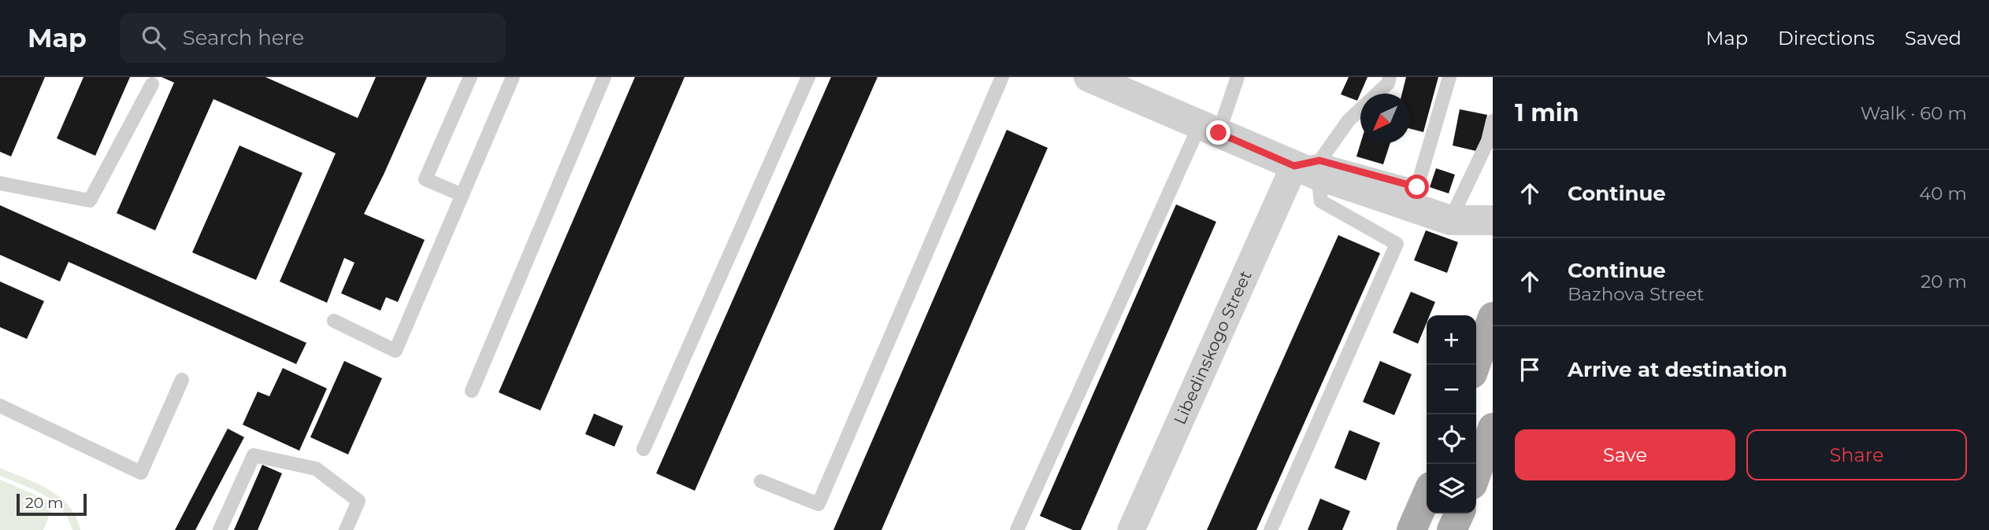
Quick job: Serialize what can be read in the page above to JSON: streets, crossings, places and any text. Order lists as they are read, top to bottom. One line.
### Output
{"streets":{"street":["Libedinskogo Street"]},"scale_bar":"20 m","north":"bottom left","page":{"header":"Map","search":"Search here","nav":["Map","Directions","Saved"],"heading":["1 min","Walk · 60 m"],"list":[["Continue","40 m"],["Continue","Bazhova Street","20 m"],"Arrive at destination"],"map_buttons":["+","−"],"buttons":["Save","Share"],"scale":"20 m"}}
